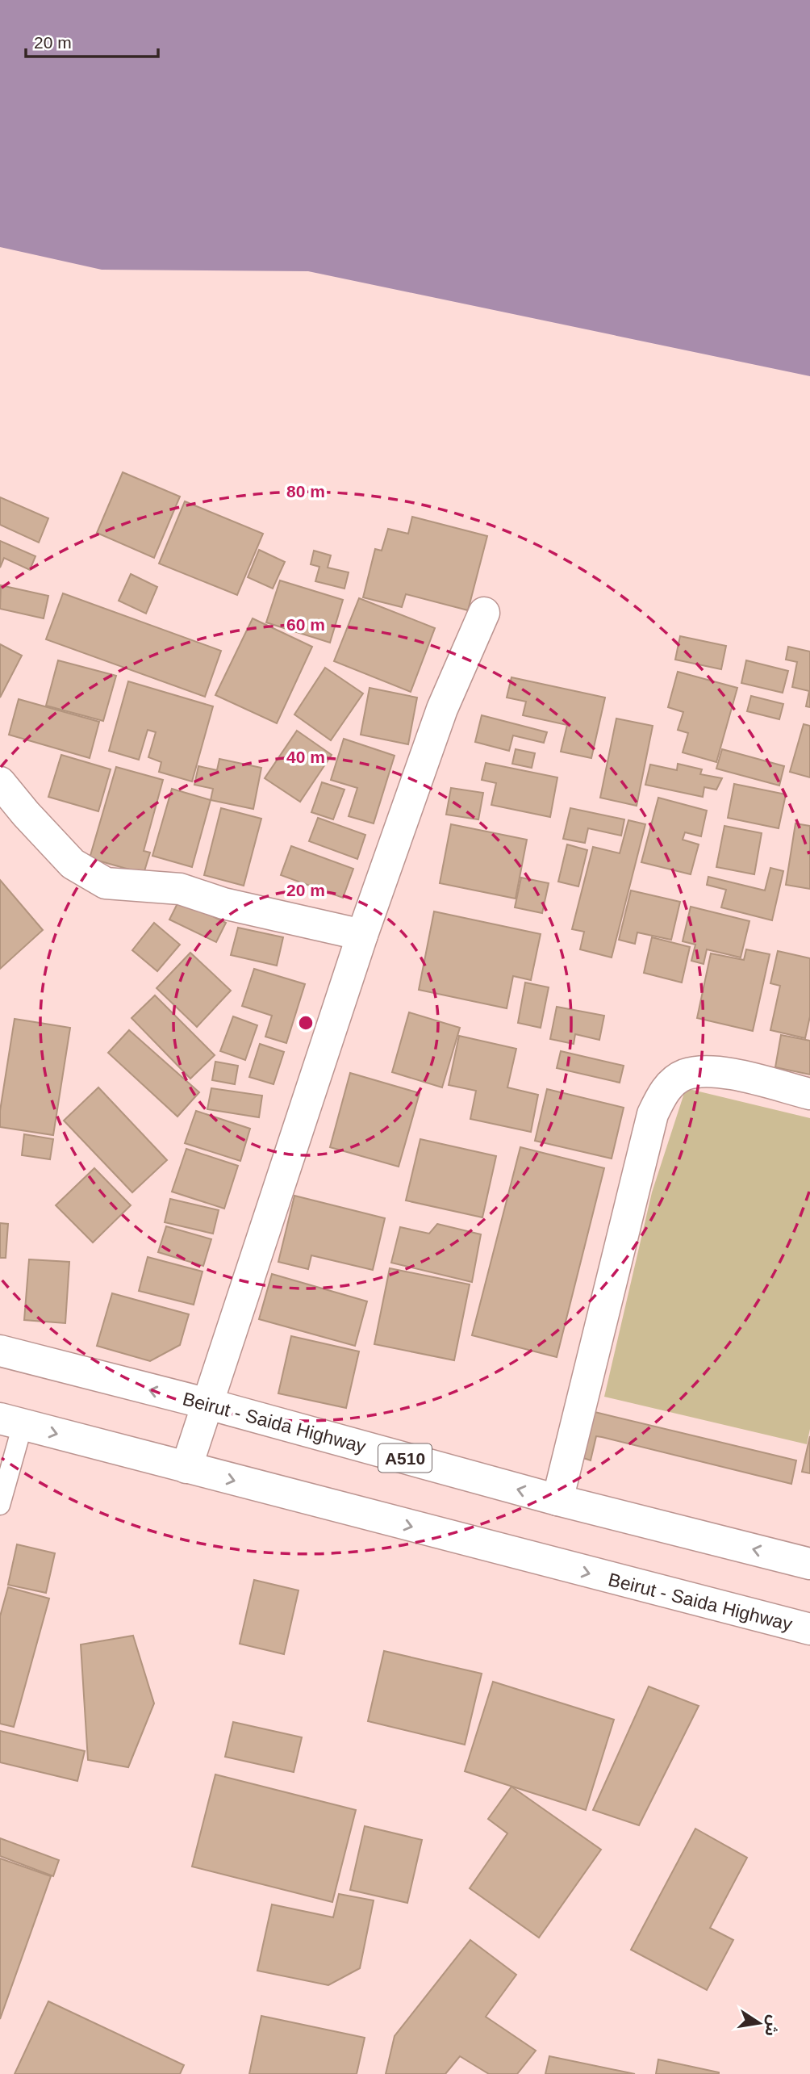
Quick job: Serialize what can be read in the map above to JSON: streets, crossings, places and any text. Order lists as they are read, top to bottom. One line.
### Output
{"streets":{"main road":["Beirut - Saida Highway","A510"]},"scale_bar":"20 m","north":"right","rings":["80 m","60 m","40 m","20 m"]}
